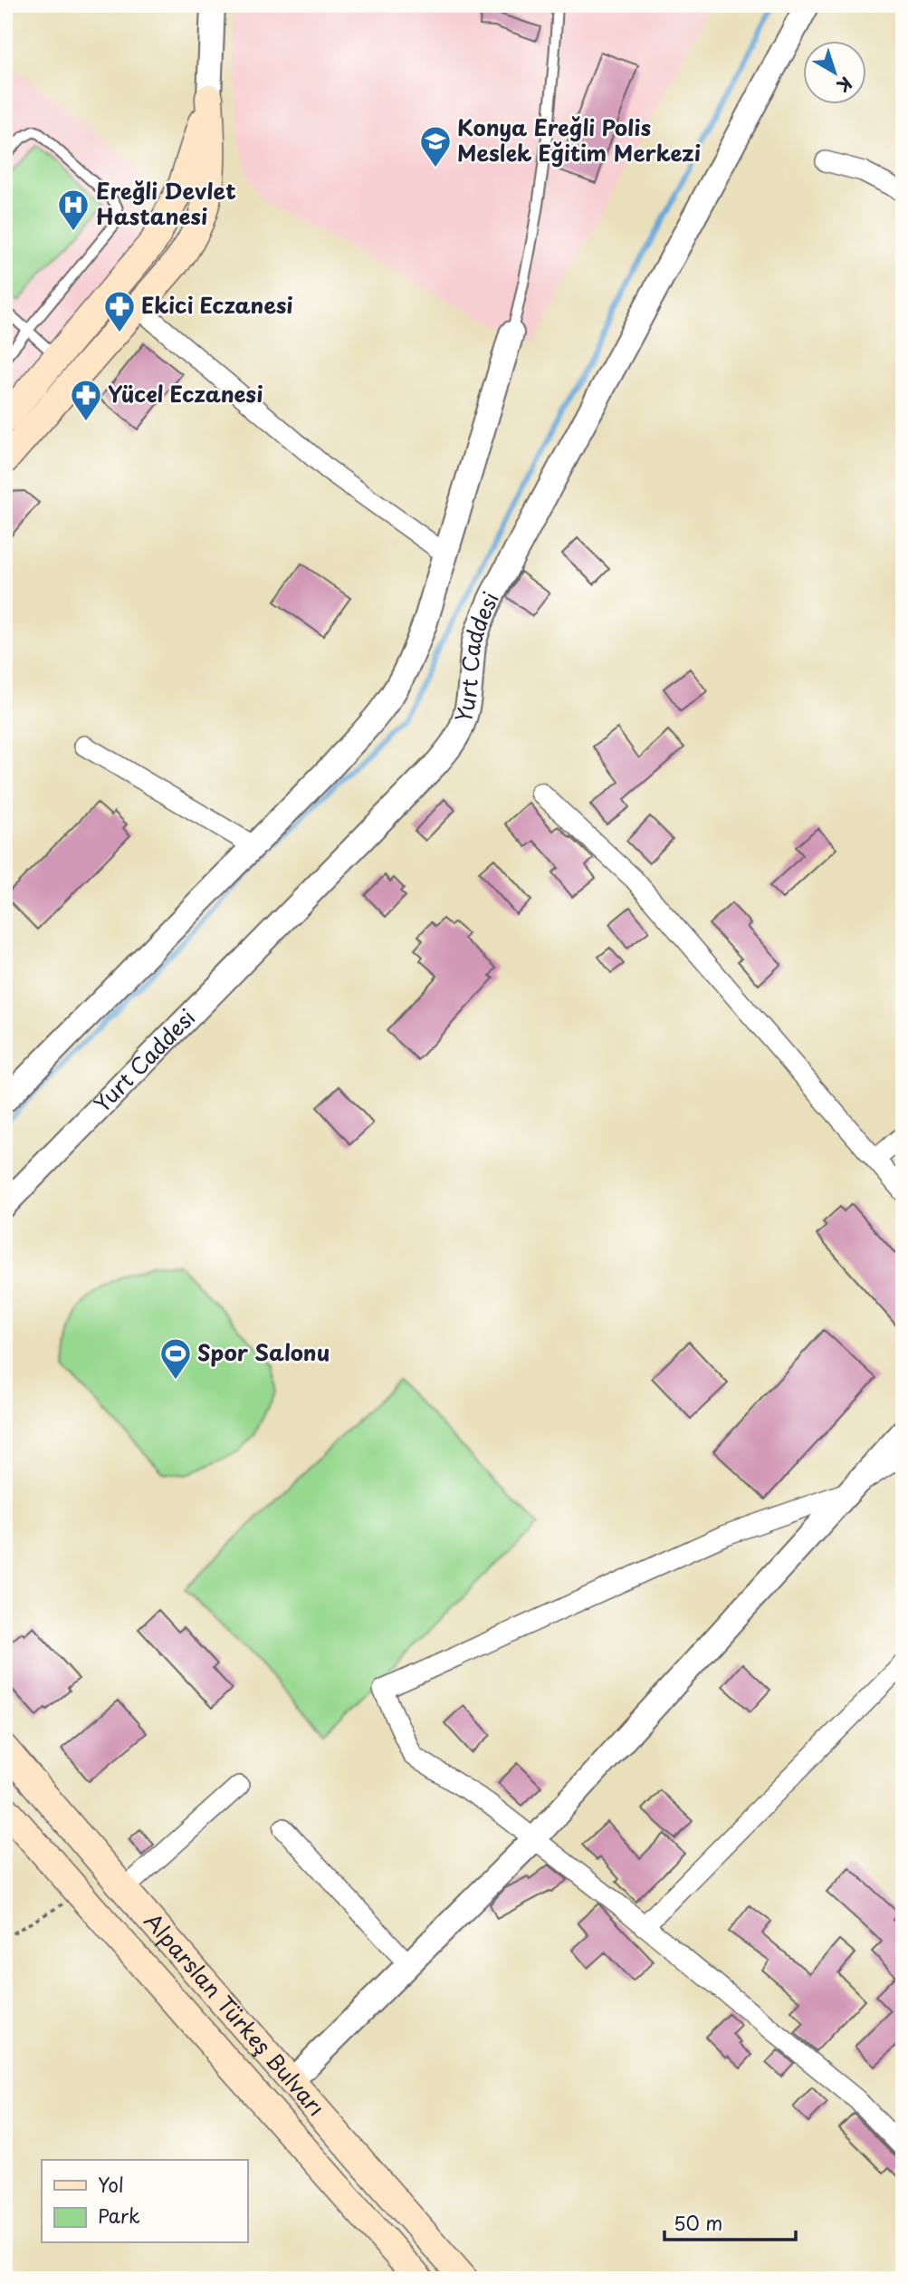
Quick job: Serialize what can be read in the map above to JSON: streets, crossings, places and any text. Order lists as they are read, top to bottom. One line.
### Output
{"streets":{"main road":["Alparslan Türkeş Bulvarı"],"street":["Yurt Caddesi"]},"places":{"school or university":["Konya Ereğli Polis Meslek Eğitim Merkezi"],"hospital":["Ereğli Devlet Hastanesi"],"pharmacy":["Ekici Eczanesi","Yücel Eczanesi"],"sports":["Spor Salonu"]},"legend":["Yol","Park"],"scale_bar":"50 m","north":"bottom right"}
